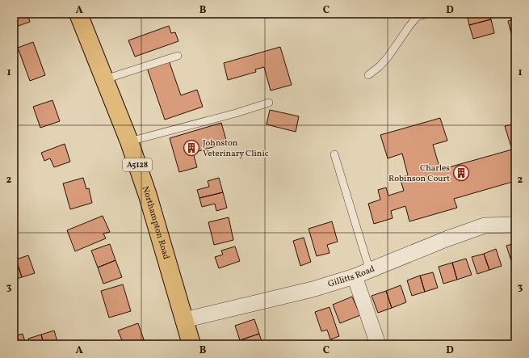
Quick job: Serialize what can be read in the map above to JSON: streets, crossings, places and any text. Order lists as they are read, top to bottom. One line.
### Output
{"streets":{"main road":["A5128","Northampton Road"],"street":["Gillitts Road"]},"crossings":[["Northampton Road","Gillitts Road"]],"places":{"building":["Johnston Veterinary Clinic","Charles Robinson Court"]},"grid":{"columns":["A","B","C","D"],"rows":["1","2","3"]}}
